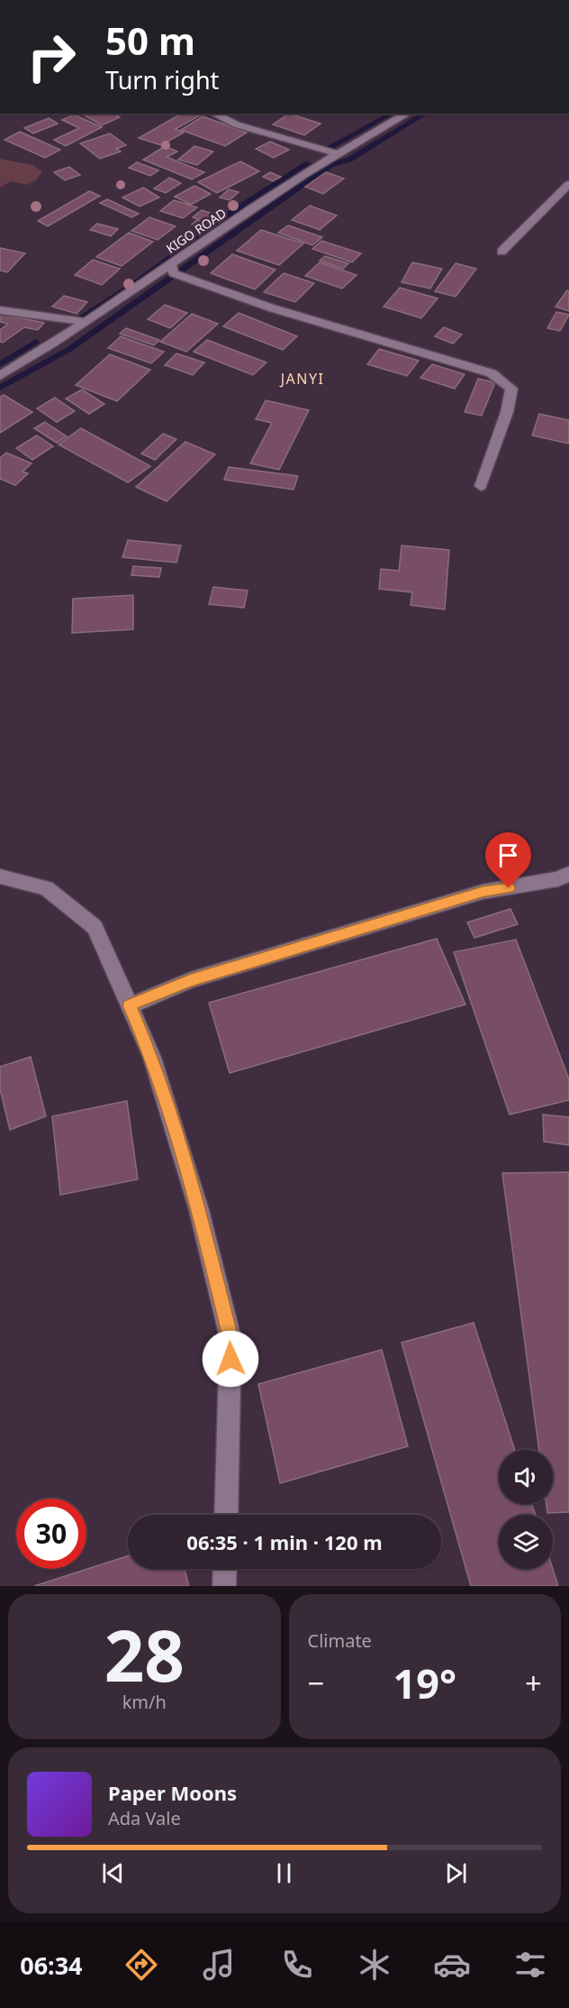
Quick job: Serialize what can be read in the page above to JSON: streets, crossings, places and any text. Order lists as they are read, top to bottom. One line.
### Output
{"streets":{"street":["KIGO ROAD"]},"districts":["JANYI"],"page":{"turn":["50 m","Turn right"],"limit":"30","trip":"06:35 · 1 min · 120 m","tile":[["28","km/h"],"Climate"],"heat":["−","19°","+"],"song":["Paper Moons","Ada Vale"],"tabs":"06:34"}}
